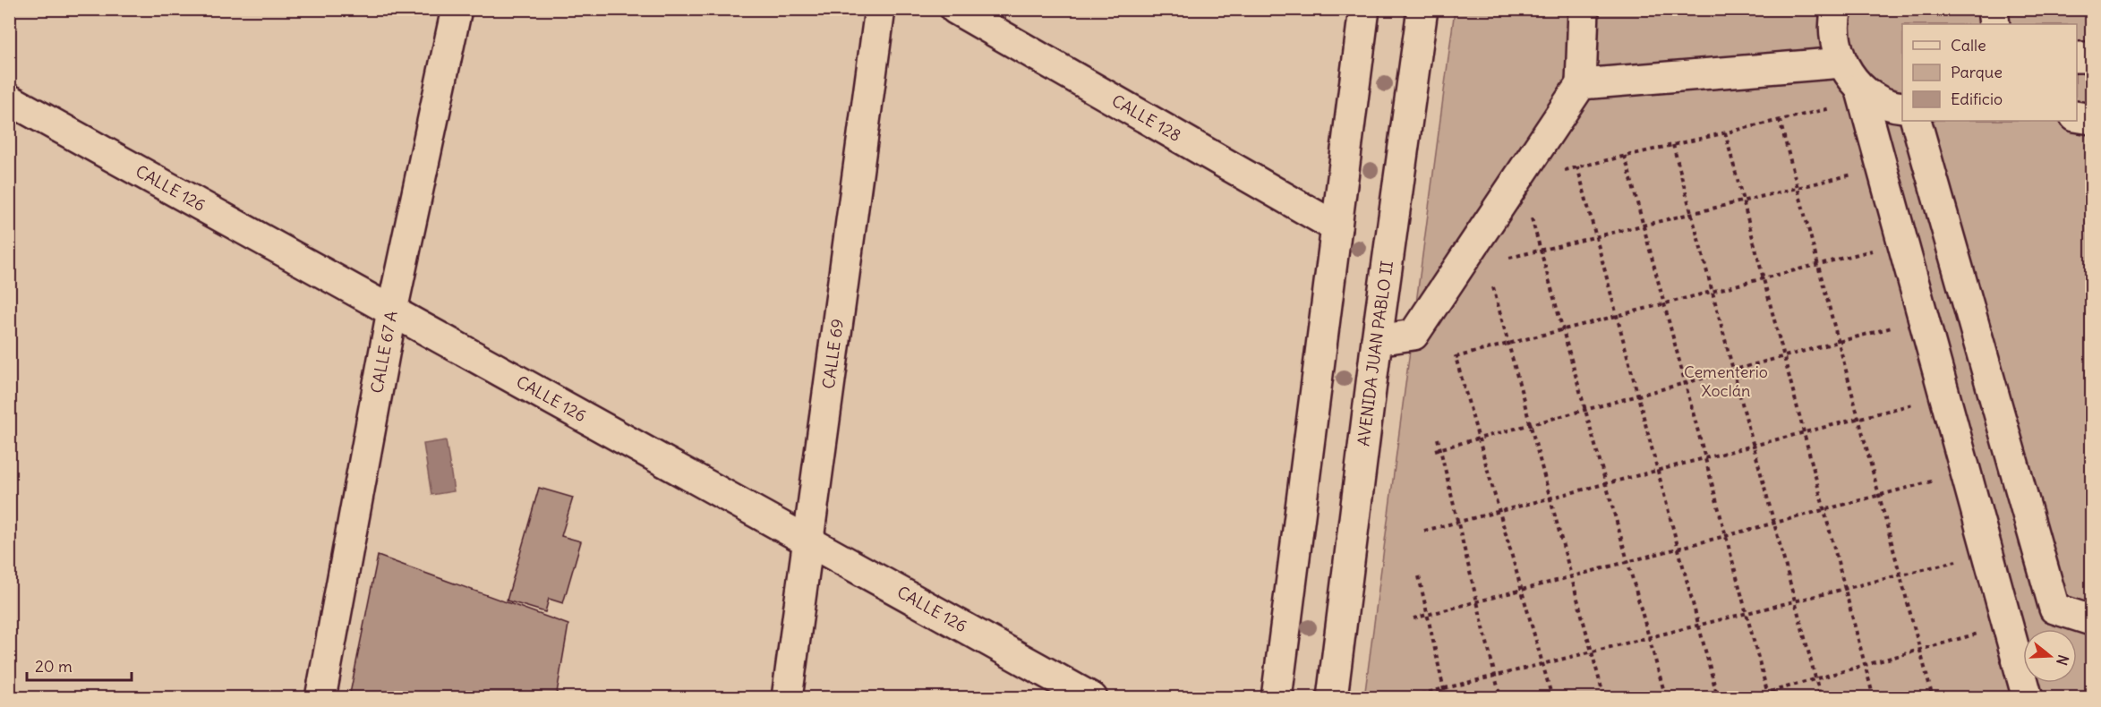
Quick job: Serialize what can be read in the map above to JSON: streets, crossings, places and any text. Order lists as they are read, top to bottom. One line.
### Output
{"streets":{"street":["CALLE 128","CALLE 126","CALLE 67 A","CALLE 69","AVENIDA JUAN PABLO II"]},"crossings":[["CALLE 126","CALLE 67 A"],["CALLE 126","CALLE 69"]],"parks":["Cementerio Xoclán"],"legend":["Calle","Parque","Edificio"],"scale_bar":"20 m","north":"right"}
